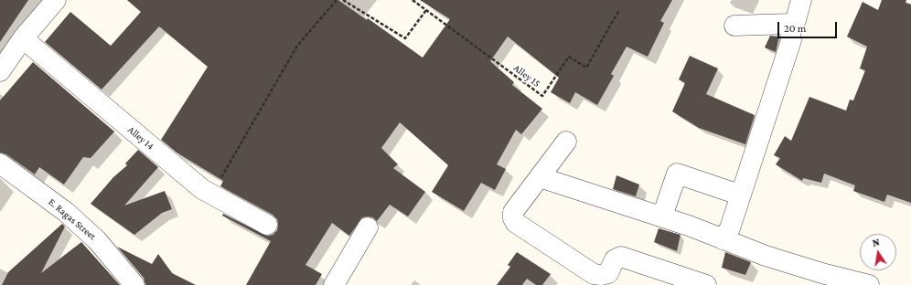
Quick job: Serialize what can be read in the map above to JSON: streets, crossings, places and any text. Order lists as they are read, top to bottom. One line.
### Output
{"streets":{"street":["Alley 14","E. Ragas Street"],"path":["Alley 15"]},"scale_bar":"20 m","north":"top"}
